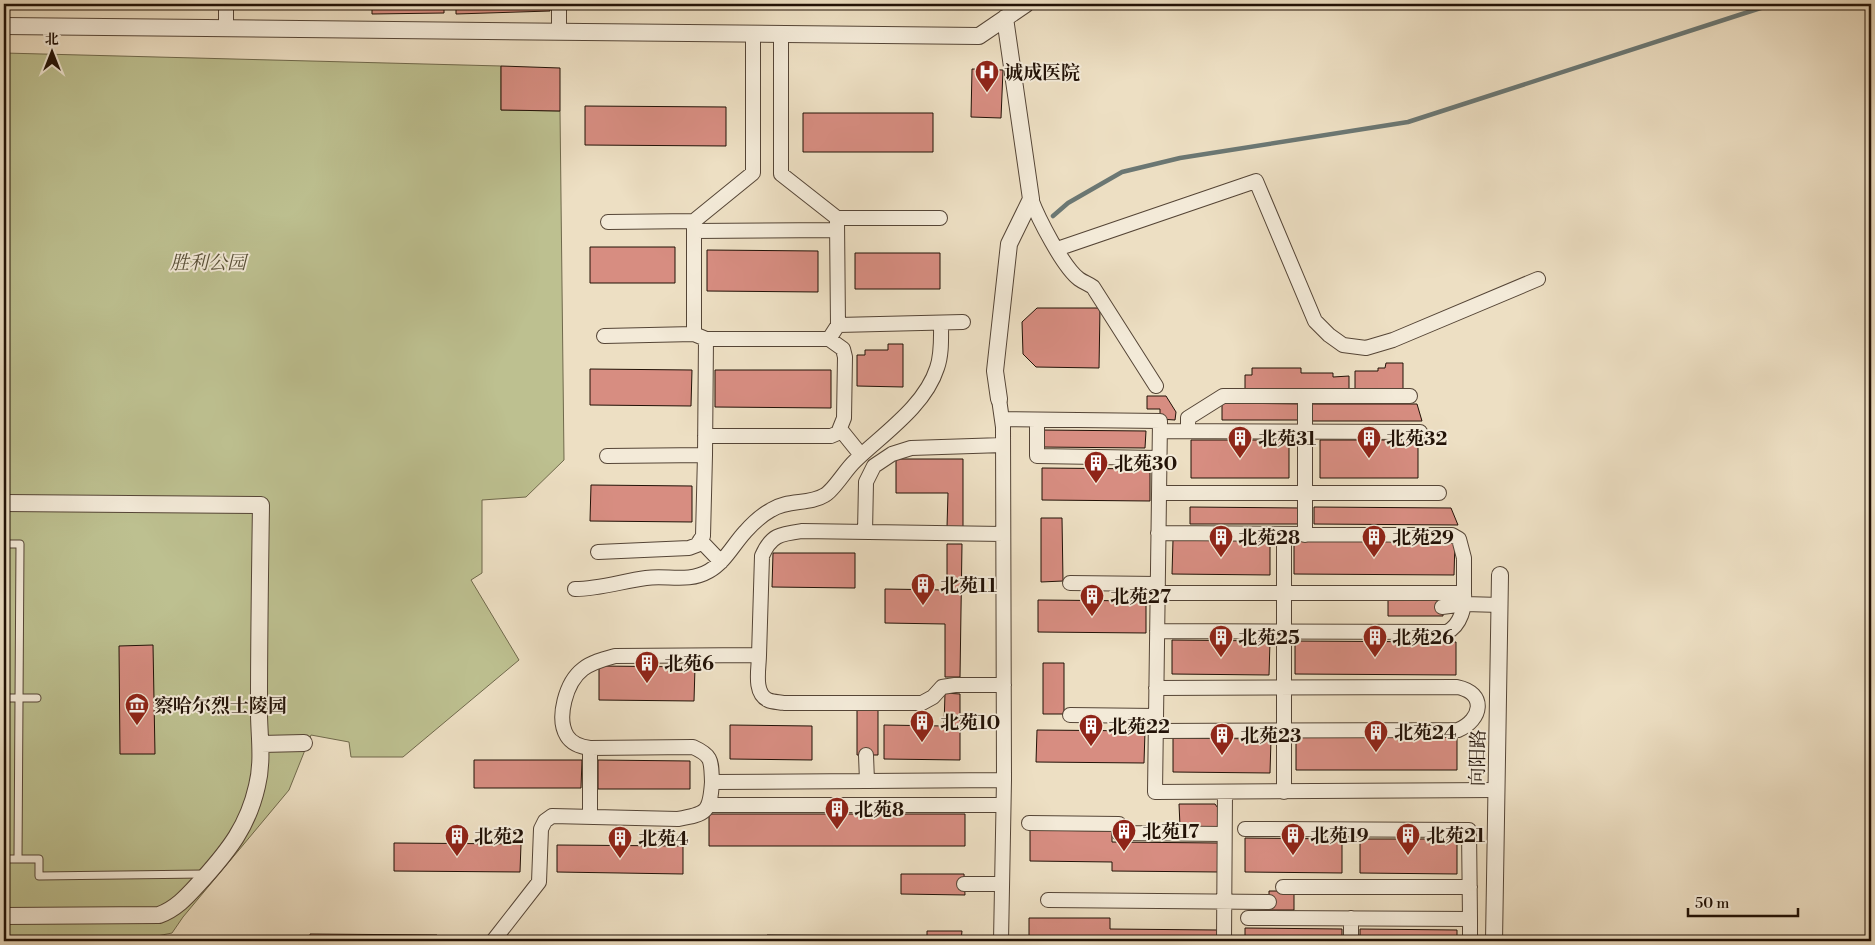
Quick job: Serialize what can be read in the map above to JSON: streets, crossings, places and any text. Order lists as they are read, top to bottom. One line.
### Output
{"streets":{"street":["向阳路"]},"parks":["胜利公园"],"places":{"hospital":["诚成医院"],"building":["北苑31","北苑32","北苑30","北苑28","北苑29","北苑11","北苑27","北苑25","北苑26","北苑6","北苑10","北苑22","北苑24","北苑23","北苑8","北苑17","北苑19","北苑21","北苑2","北苑4"],"museum":["察哈尔烈士陵园"]},"scale_bar":"50 m","north":"top"}
